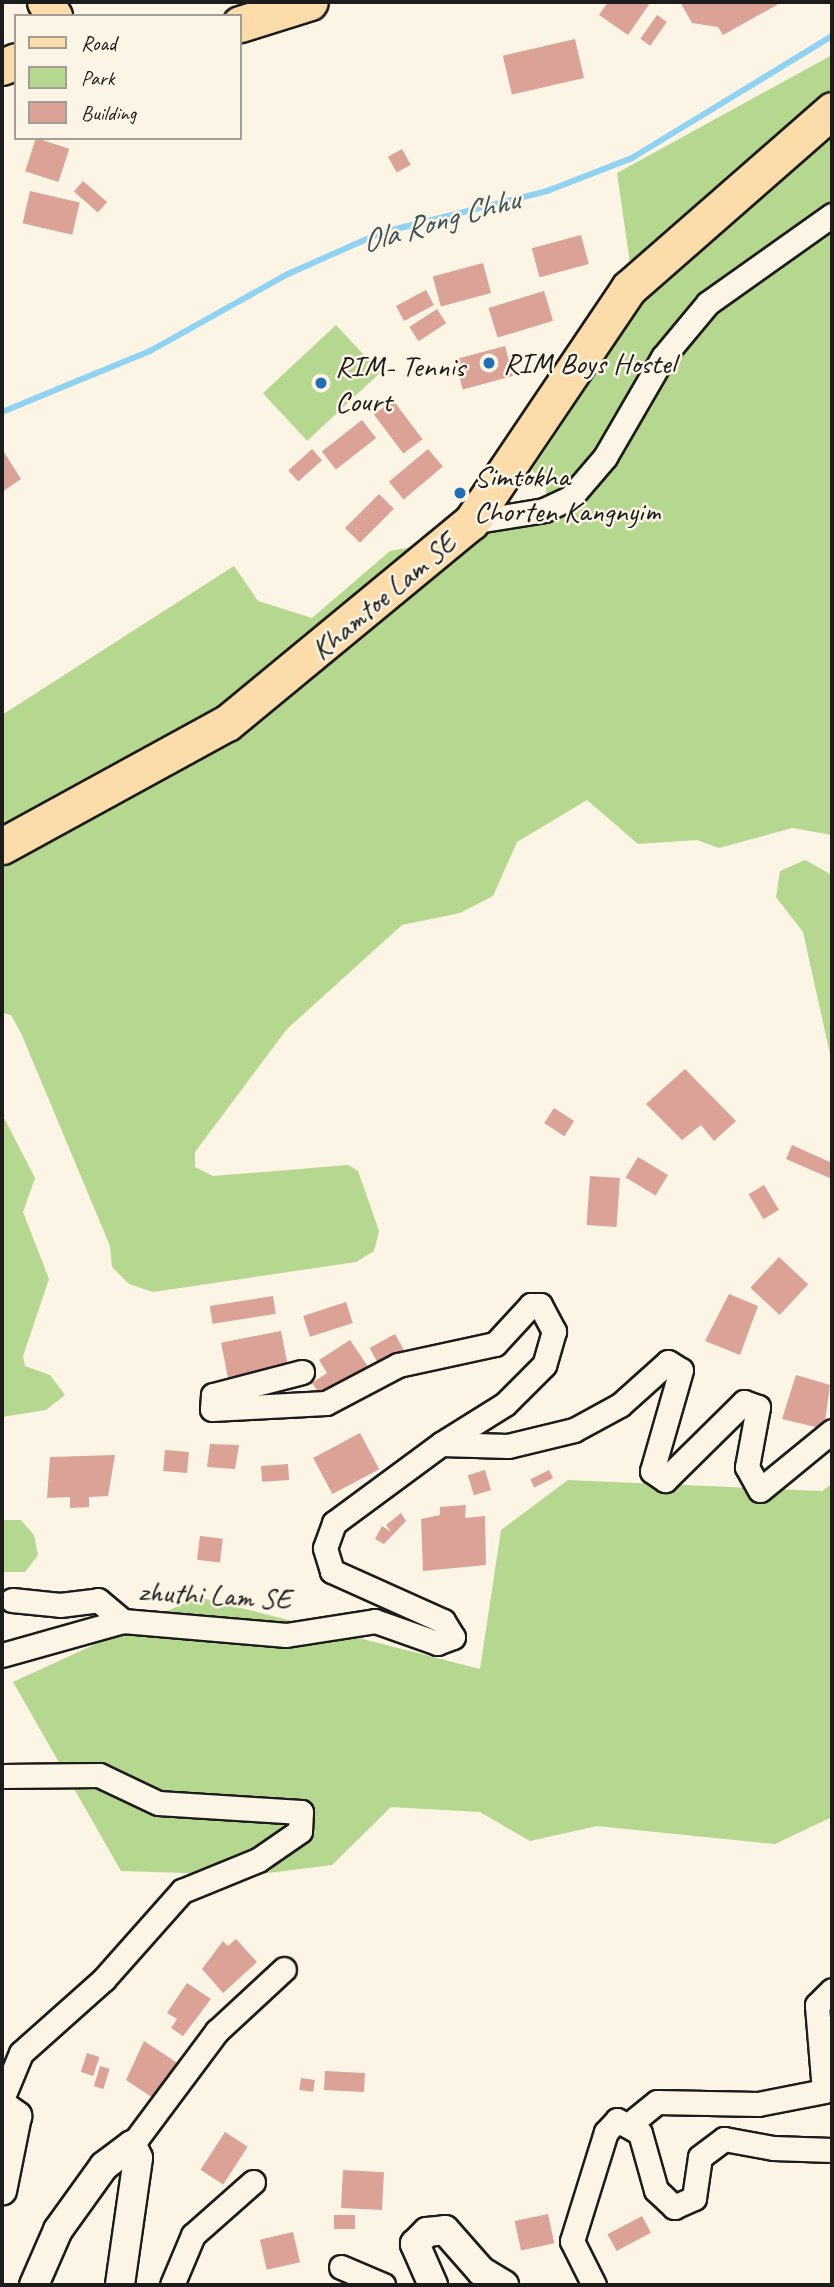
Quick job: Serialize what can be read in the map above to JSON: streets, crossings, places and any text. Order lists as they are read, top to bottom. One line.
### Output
{"streets":{"main road":["Khamtoe Lam SE"],"street":["zhuthi Lam SE"]},"water":["Ola Rong Chhu"],"places":["RIM Boys Hostel","RIM- Tennis Court","Simtokha Chorten Kangnyim"],"legend":["Road","Park","Building"]}
